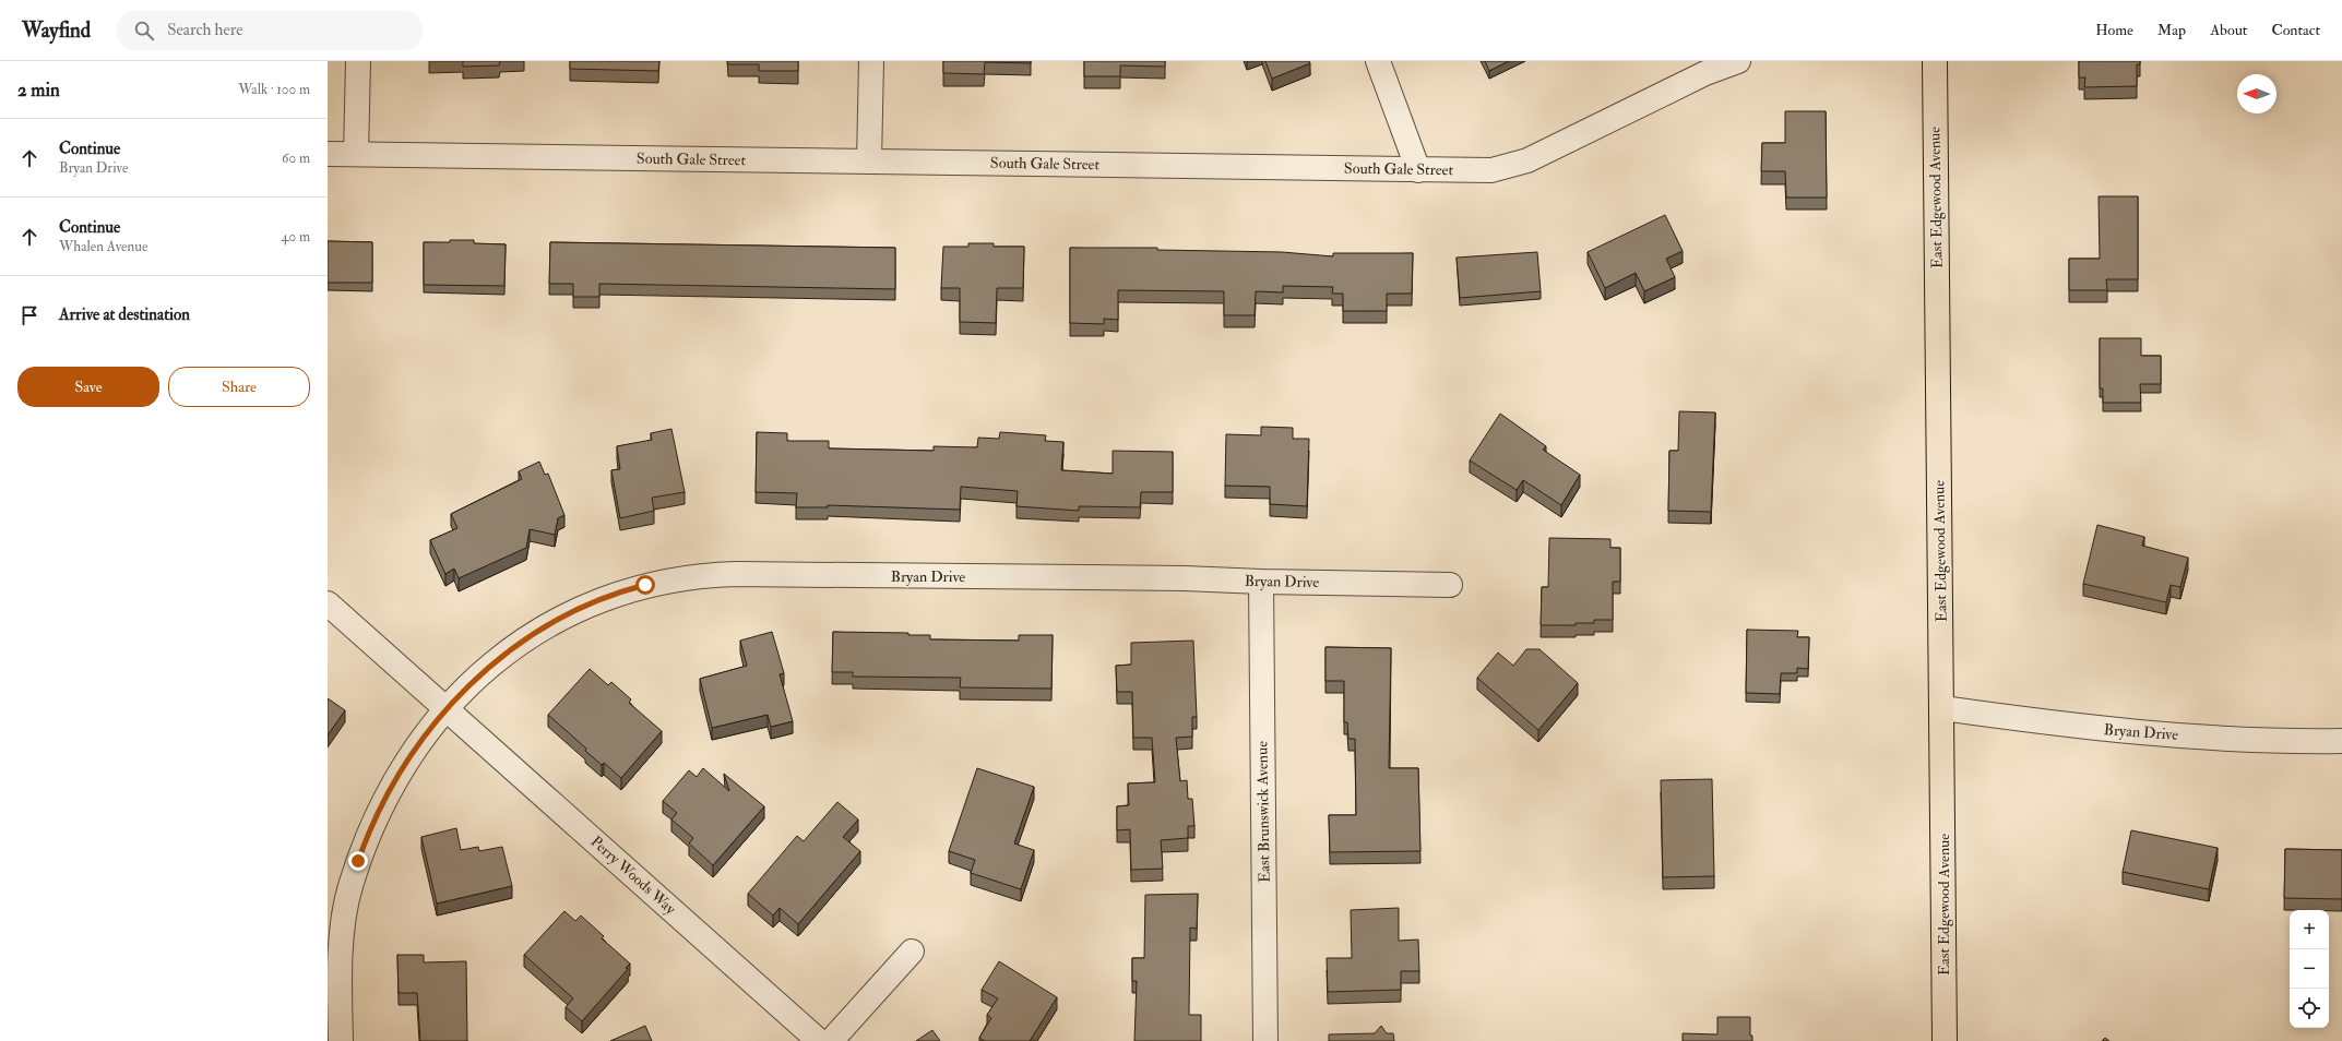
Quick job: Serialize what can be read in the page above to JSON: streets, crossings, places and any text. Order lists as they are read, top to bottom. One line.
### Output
{"streets":{"main road":["East Edgewood Avenue"],"street":["South Gale Street","Bryan Drive","East Brunswick Avenue","Perry Woods Way"]},"crossings":[["East Edgewood Avenue","Bryan Drive"],["Bryan Drive","East Brunswick Avenue"],["Bryan Drive","Perry Woods Way"]],"north":"left","page":{"header":"Wayfind","search":"Search here","nav":["Home","Map","About","Contact"],"heading":["2 min","Walk · 100 m"],"list":[["Continue","Bryan Drive","60 m"],["Continue","Whalen Avenue","40 m"],"Arrive at destination"],"buttons":["Save","Share"],"map_buttons":["+","−"]}}
